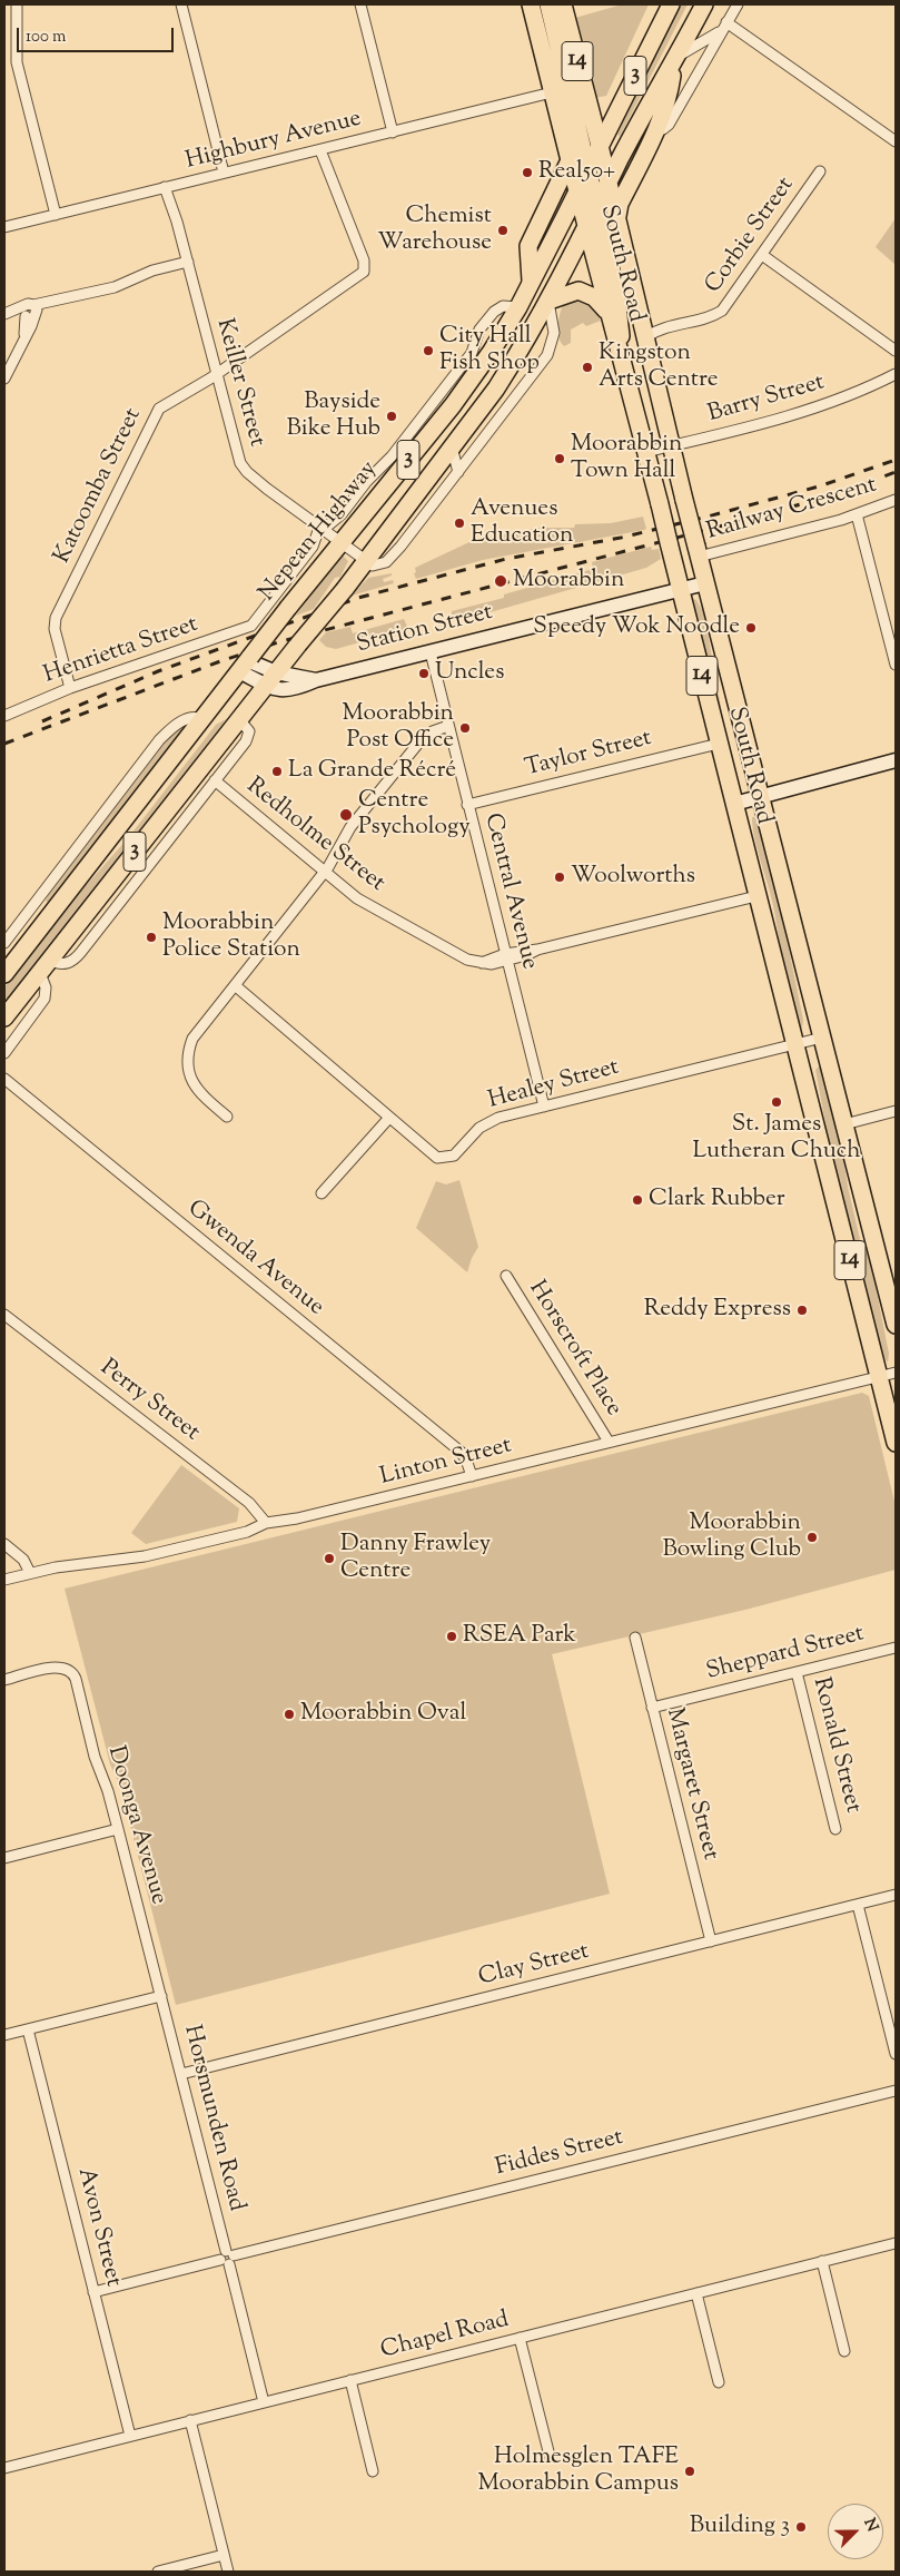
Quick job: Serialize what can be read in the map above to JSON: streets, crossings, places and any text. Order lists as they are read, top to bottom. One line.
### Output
{"streets":{"main road":["14","3","South Road","Nepean Highway","Station Street"],"street":["Highbury Avenue","Corbie Street","Keiller Street","Barry Street","Katoomba Street","Railway Crescent","Henrietta Street","Taylor Street","Redholme Street","Central Avenue","Healey Street","Gwenda Avenue","Horscroft Place","Perry Street","Linton Street","Sheppard Street","Ronald Street","Margaret Street","Doonga Avenue","Clay Street","Horsmunden Road","Fiddes Street","Avon Street","Chapel Road"]},"crossings":[["3","South Road"],["3","Keiller Street"],["3","Station Street"],["Highbury Avenue","South Road"],["Highbury Avenue","Keiller Street"],["Highbury Avenue","Katoomba Street"],["Corbie Street","South Road"],["South Road","Barry Street"],["South Road","Railway Crescent"],["South Road","Nepean Highway"],["South Road","Station Street"],["South Road","Taylor Street"],["South Road","Redholme Street"],["South Road","Healey Street"],["South Road","Linton Street"],["Keiller Street","Katoomba Street"],["Keiller Street","Nepean Highway"],["Katoomba Street","Henrietta Street"],["Nepean Highway","Station Street"],["Nepean Highway","Henrietta Street"],["Station Street","Central Avenue"],["Taylor Street","Central Avenue"],["Redholme Street","Central Avenue"],["Central Avenue","Healey Street"],["Gwenda Avenue","Linton Street"],["Horscroft Place","Linton Street"],["Perry Street","Linton Street"],["Sheppard Street","Ronald Street"],["Sheppard Street","Margaret Street"],["Margaret Street","Clay Street"],["Doonga Avenue","Horsmunden Road"],["Clay Street","Horsmunden Road"],["Horsmunden Road","Fiddes Street"],["Horsmunden Road","Chapel Road"],["Fiddes Street","Avon Street"],["Avon Street","Chapel Road"]],"places":["Real50+","Chemist Warehouse","City Hall Fish Shop","Kingston Arts Centre","Bayside Bike Hub","Moorabbin Town Hall","Avenues Education","Moorabbin","Speedy Wok Noodle","Uncles","Moorabbin Post Office","La Grande Récré","Centre Psychology","Woolworths","Moorabbin Police Station","St. James Lutheran Chuch","Clark Rubber","Reddy Express","Moorabbin Bowling Club","Danny Frawley Centre","RSEA Park","Moorabbin Oval","Holmesglen TAFE Moorabbin Campus","Building 3"],"scale_bar":"100 m","north":"top right"}
